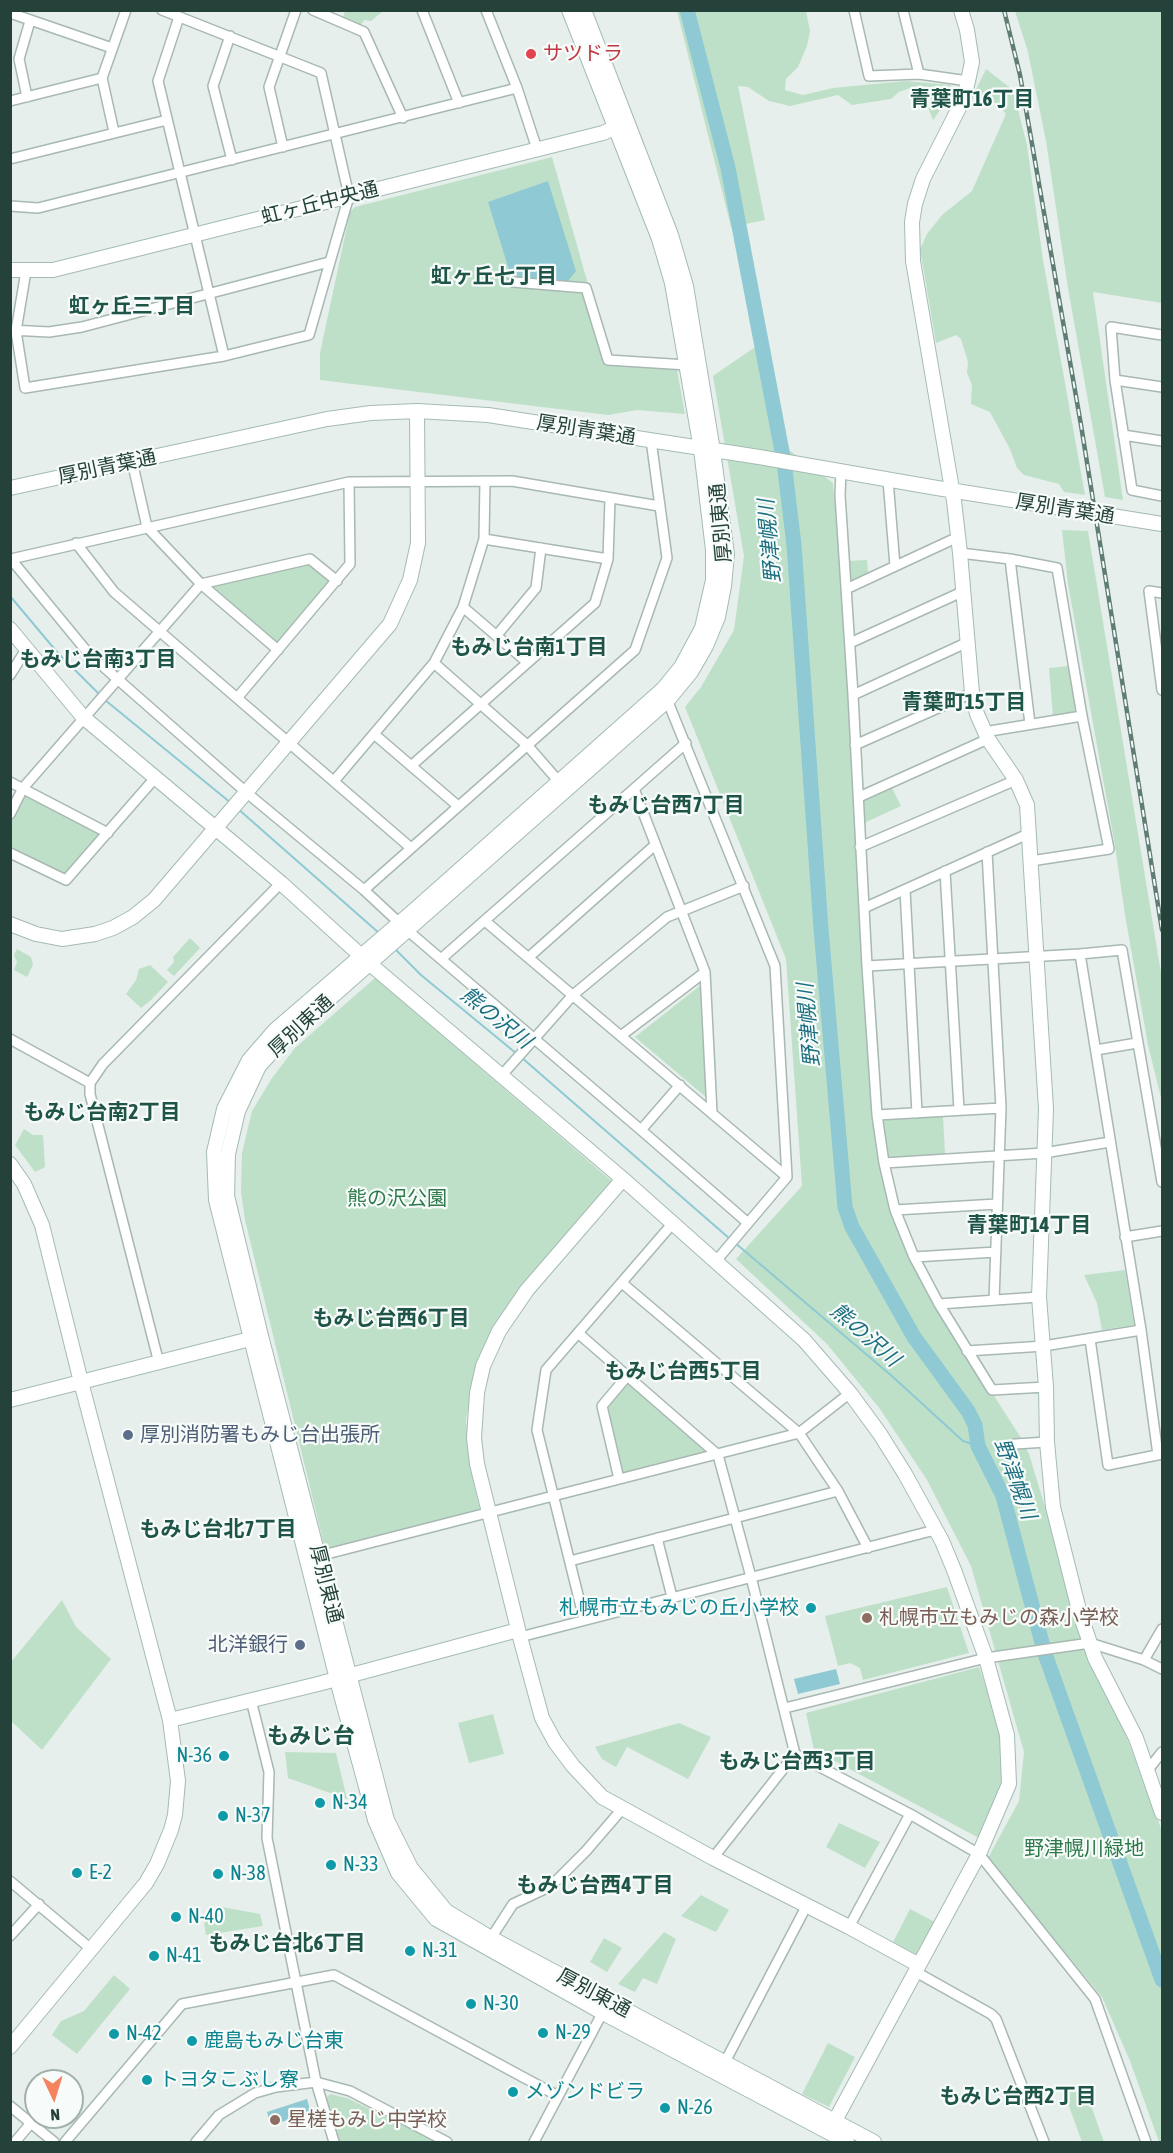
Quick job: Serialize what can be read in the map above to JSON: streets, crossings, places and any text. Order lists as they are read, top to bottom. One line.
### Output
{"streets":{"street":["虹ヶ丘中央通","厚別青葉通","厚別東通"]},"crossings":[["虹ヶ丘中央通","厚別東通"],["厚別青葉通","厚別東通"]],"districts":["青葉町16丁目","虹ヶ丘七丁目","虹ヶ丘三丁目","もみじ台南1丁目","もみじ台南3丁目","青葉町15丁目","もみじ台西7丁目","もみじ台南2丁目","青葉町14丁目","もみじ台西6丁目","もみじ台西5丁目","もみじ台北7丁目","もみじ台","もみじ台西3丁目","もみじ台西4丁目","もみじ台北6丁目","もみじ台西2丁目"],"water":["野津幌川","熊の沢川"],"parks":["熊の沢公園","野津幌川緑地"],"places":["サツドラ","厚別消防署もみじ台出張所","札幌市立もみじの丘小学校","札幌市立もみじの森小学校","北洋銀行","N-36","N-34","N-37","N-33","E-2","N-38","N-40","N-31","N-41","N-30","N-29","N-42","鹿島もみじ台東","トヨタこぶし寮","メゾンドビラ","N-26","星槎もみじ中学校"],"north":"bottom"}
